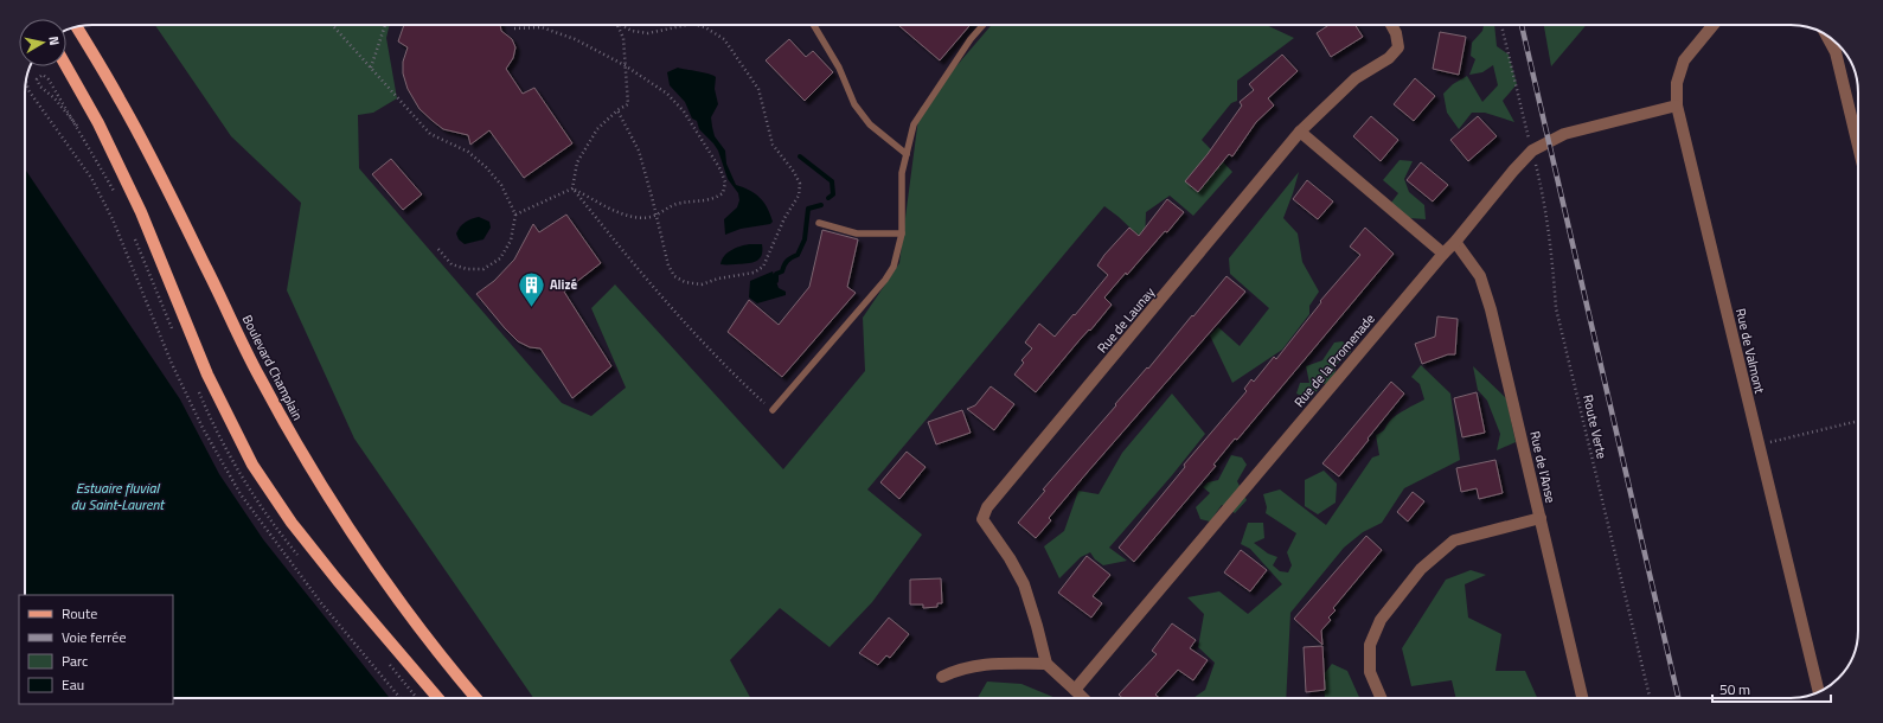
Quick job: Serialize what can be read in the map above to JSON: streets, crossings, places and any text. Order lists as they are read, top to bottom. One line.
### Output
{"streets":{"main road":["Boulevard Champlain"],"street":["Rue de Launay","Rue de Valmont","Rue de la Promenade","Rue de l'Anse"],"path":["Route Verte"]},"crossings":[["Rue de Valmont","Rue de la Promenade"],["Rue de la Promenade","Route Verte"],["Rue de la Promenade","Rue de l'Anse"]],"water":["Estuaire fluvial du Saint-Laurent"],"places":{"building":["Alizé"]},"legend":["Route","Voie ferrée","Parc","Eau"],"scale_bar":"50 m","north":"right"}
